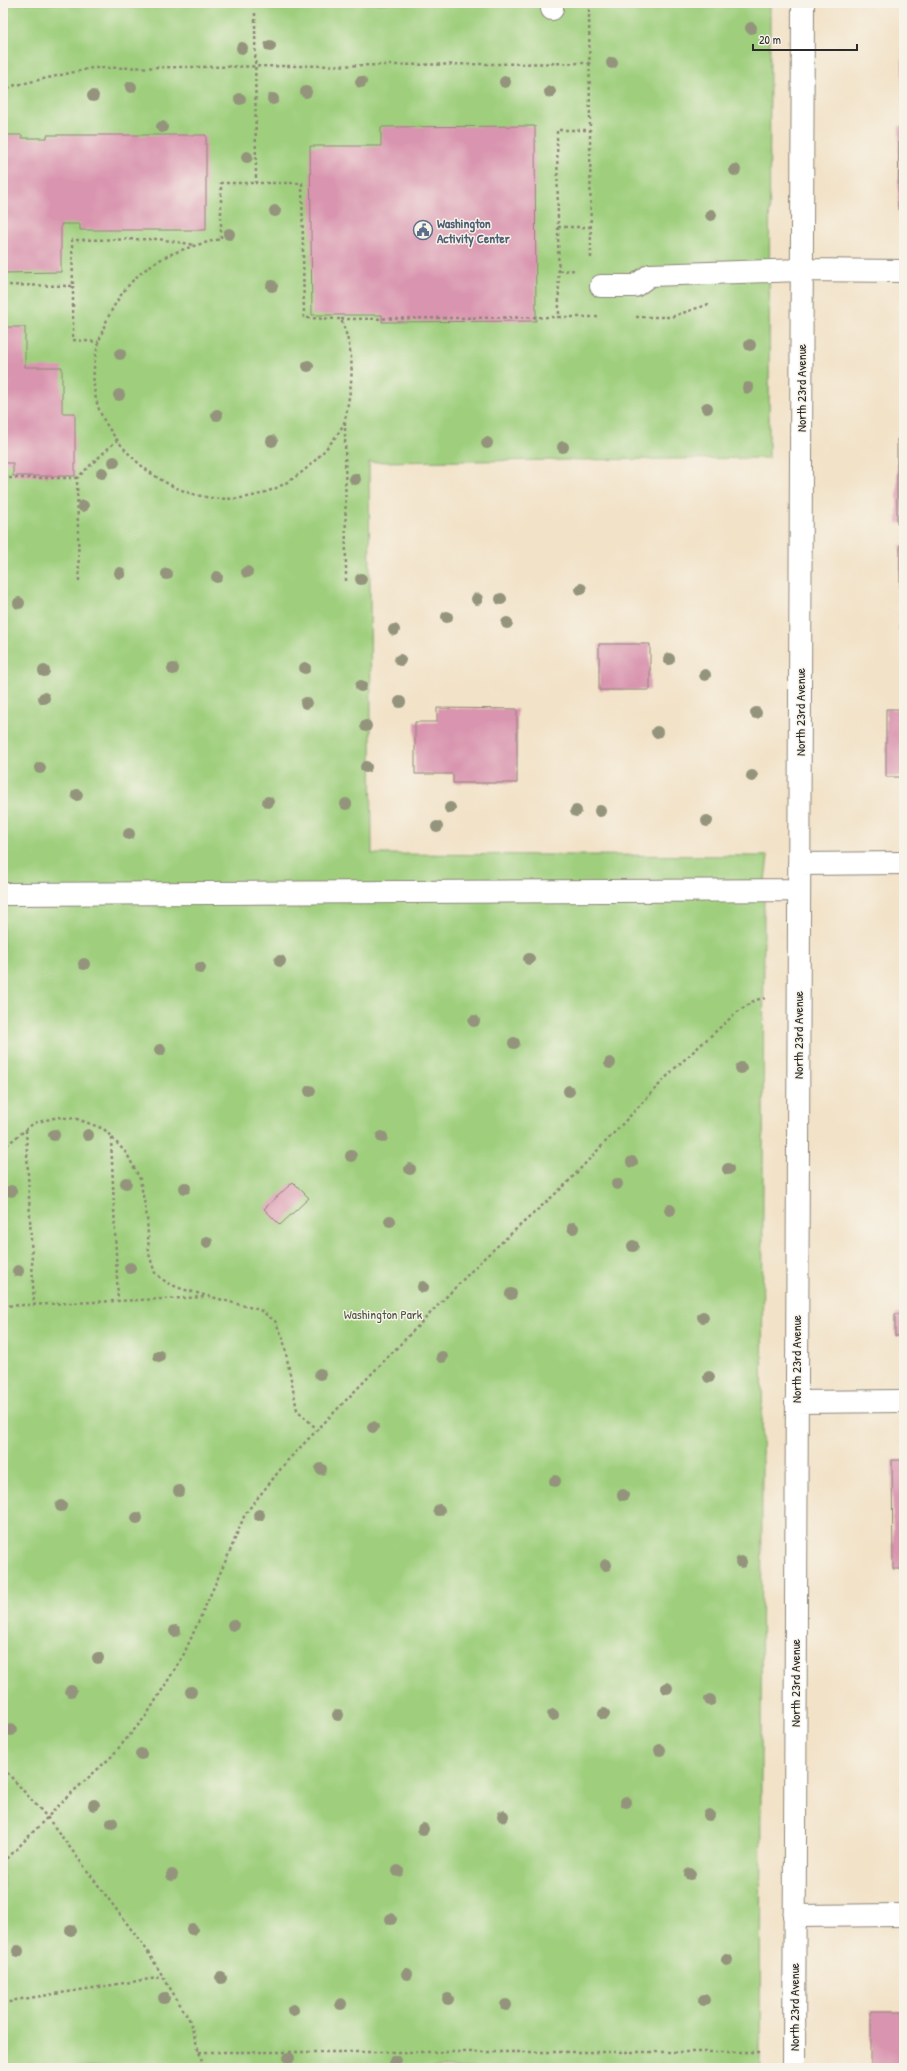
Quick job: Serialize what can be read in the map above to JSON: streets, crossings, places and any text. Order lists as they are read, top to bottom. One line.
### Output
{"streets":{"street":["North 23rd Avenue"]},"parks":["Washington Park"],"places":{"public building":["Washington Activity Center"]},"scale_bar":"20 m"}
